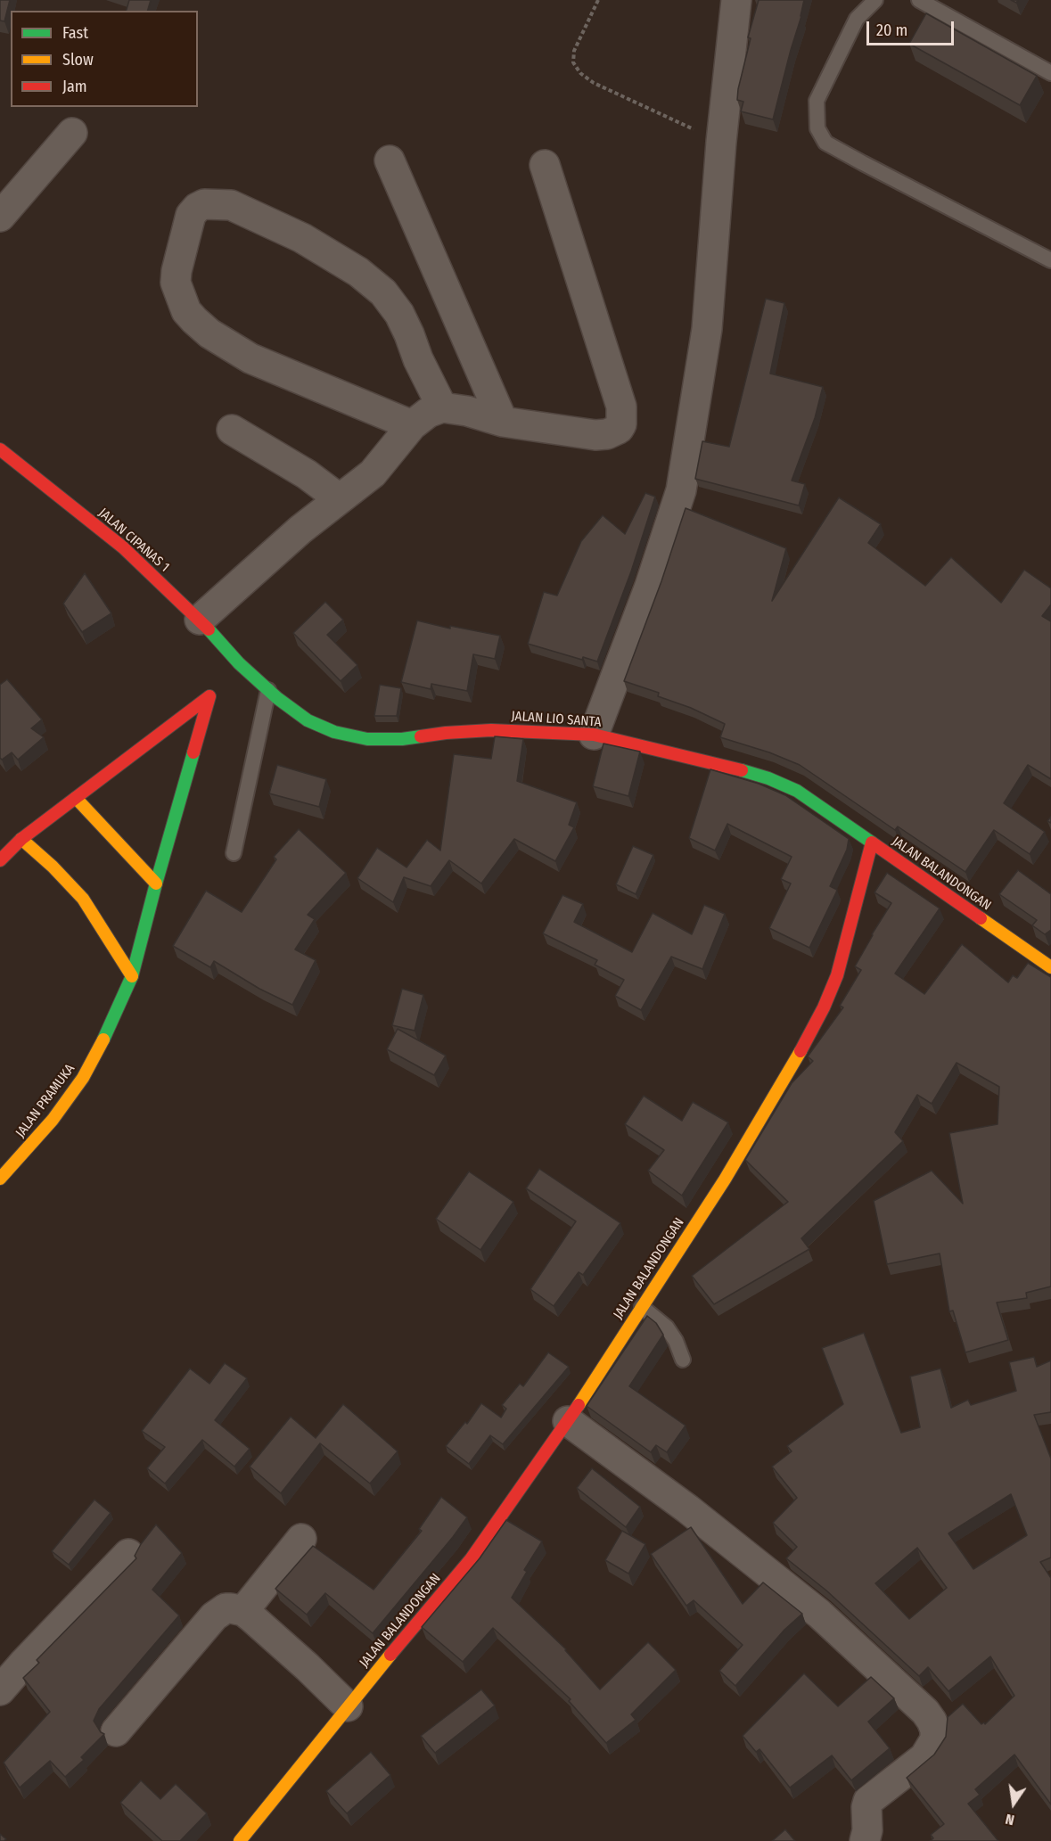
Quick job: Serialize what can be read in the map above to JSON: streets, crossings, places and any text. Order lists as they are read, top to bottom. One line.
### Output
{"streets":{"street":["JALAN CIPANAS 1","JALAN LIO SANTA","JALAN BALANDONGAN","JALAN PRAMUKA"]},"crossings":[["JALAN CIPANAS 1","JALAN LIO SANTA"],["JALAN LIO SANTA","JALAN BALANDONGAN"]],"legend":["Fast","Slow","Jam"],"scale_bar":"20 m","north":"bottom"}
